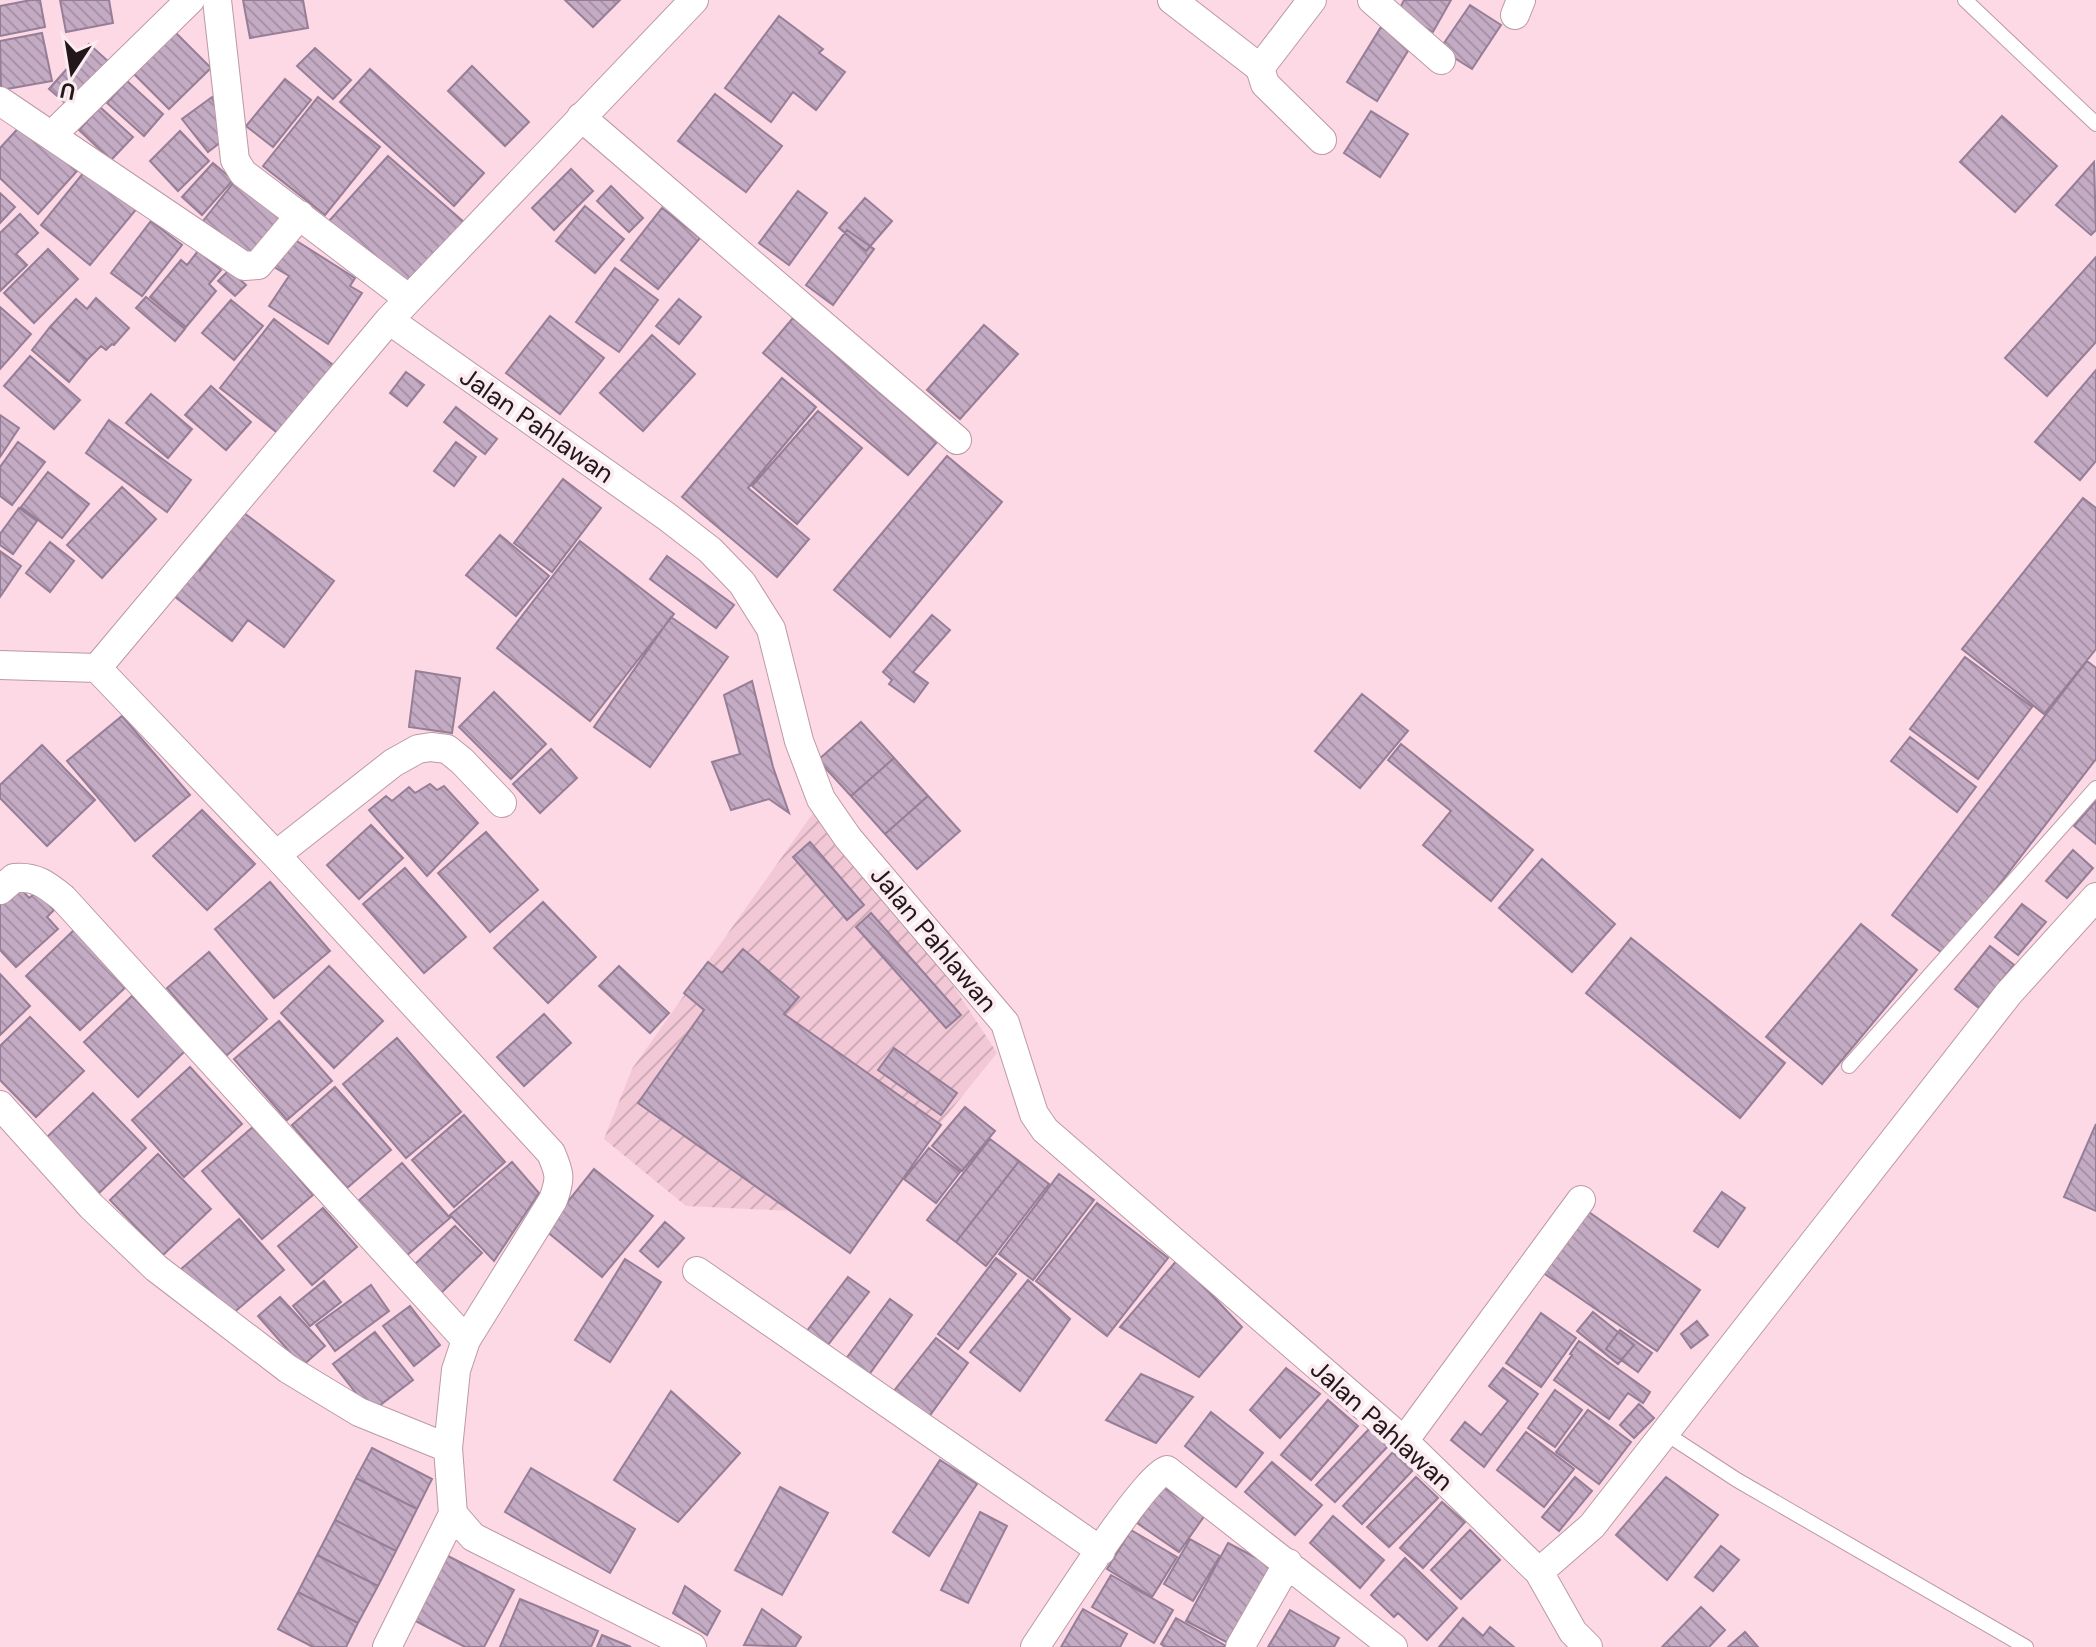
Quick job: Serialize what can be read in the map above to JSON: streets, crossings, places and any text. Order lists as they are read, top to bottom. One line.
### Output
{"streets":{"street":["Jalan Pahlawan"]},"north":"bottom"}
